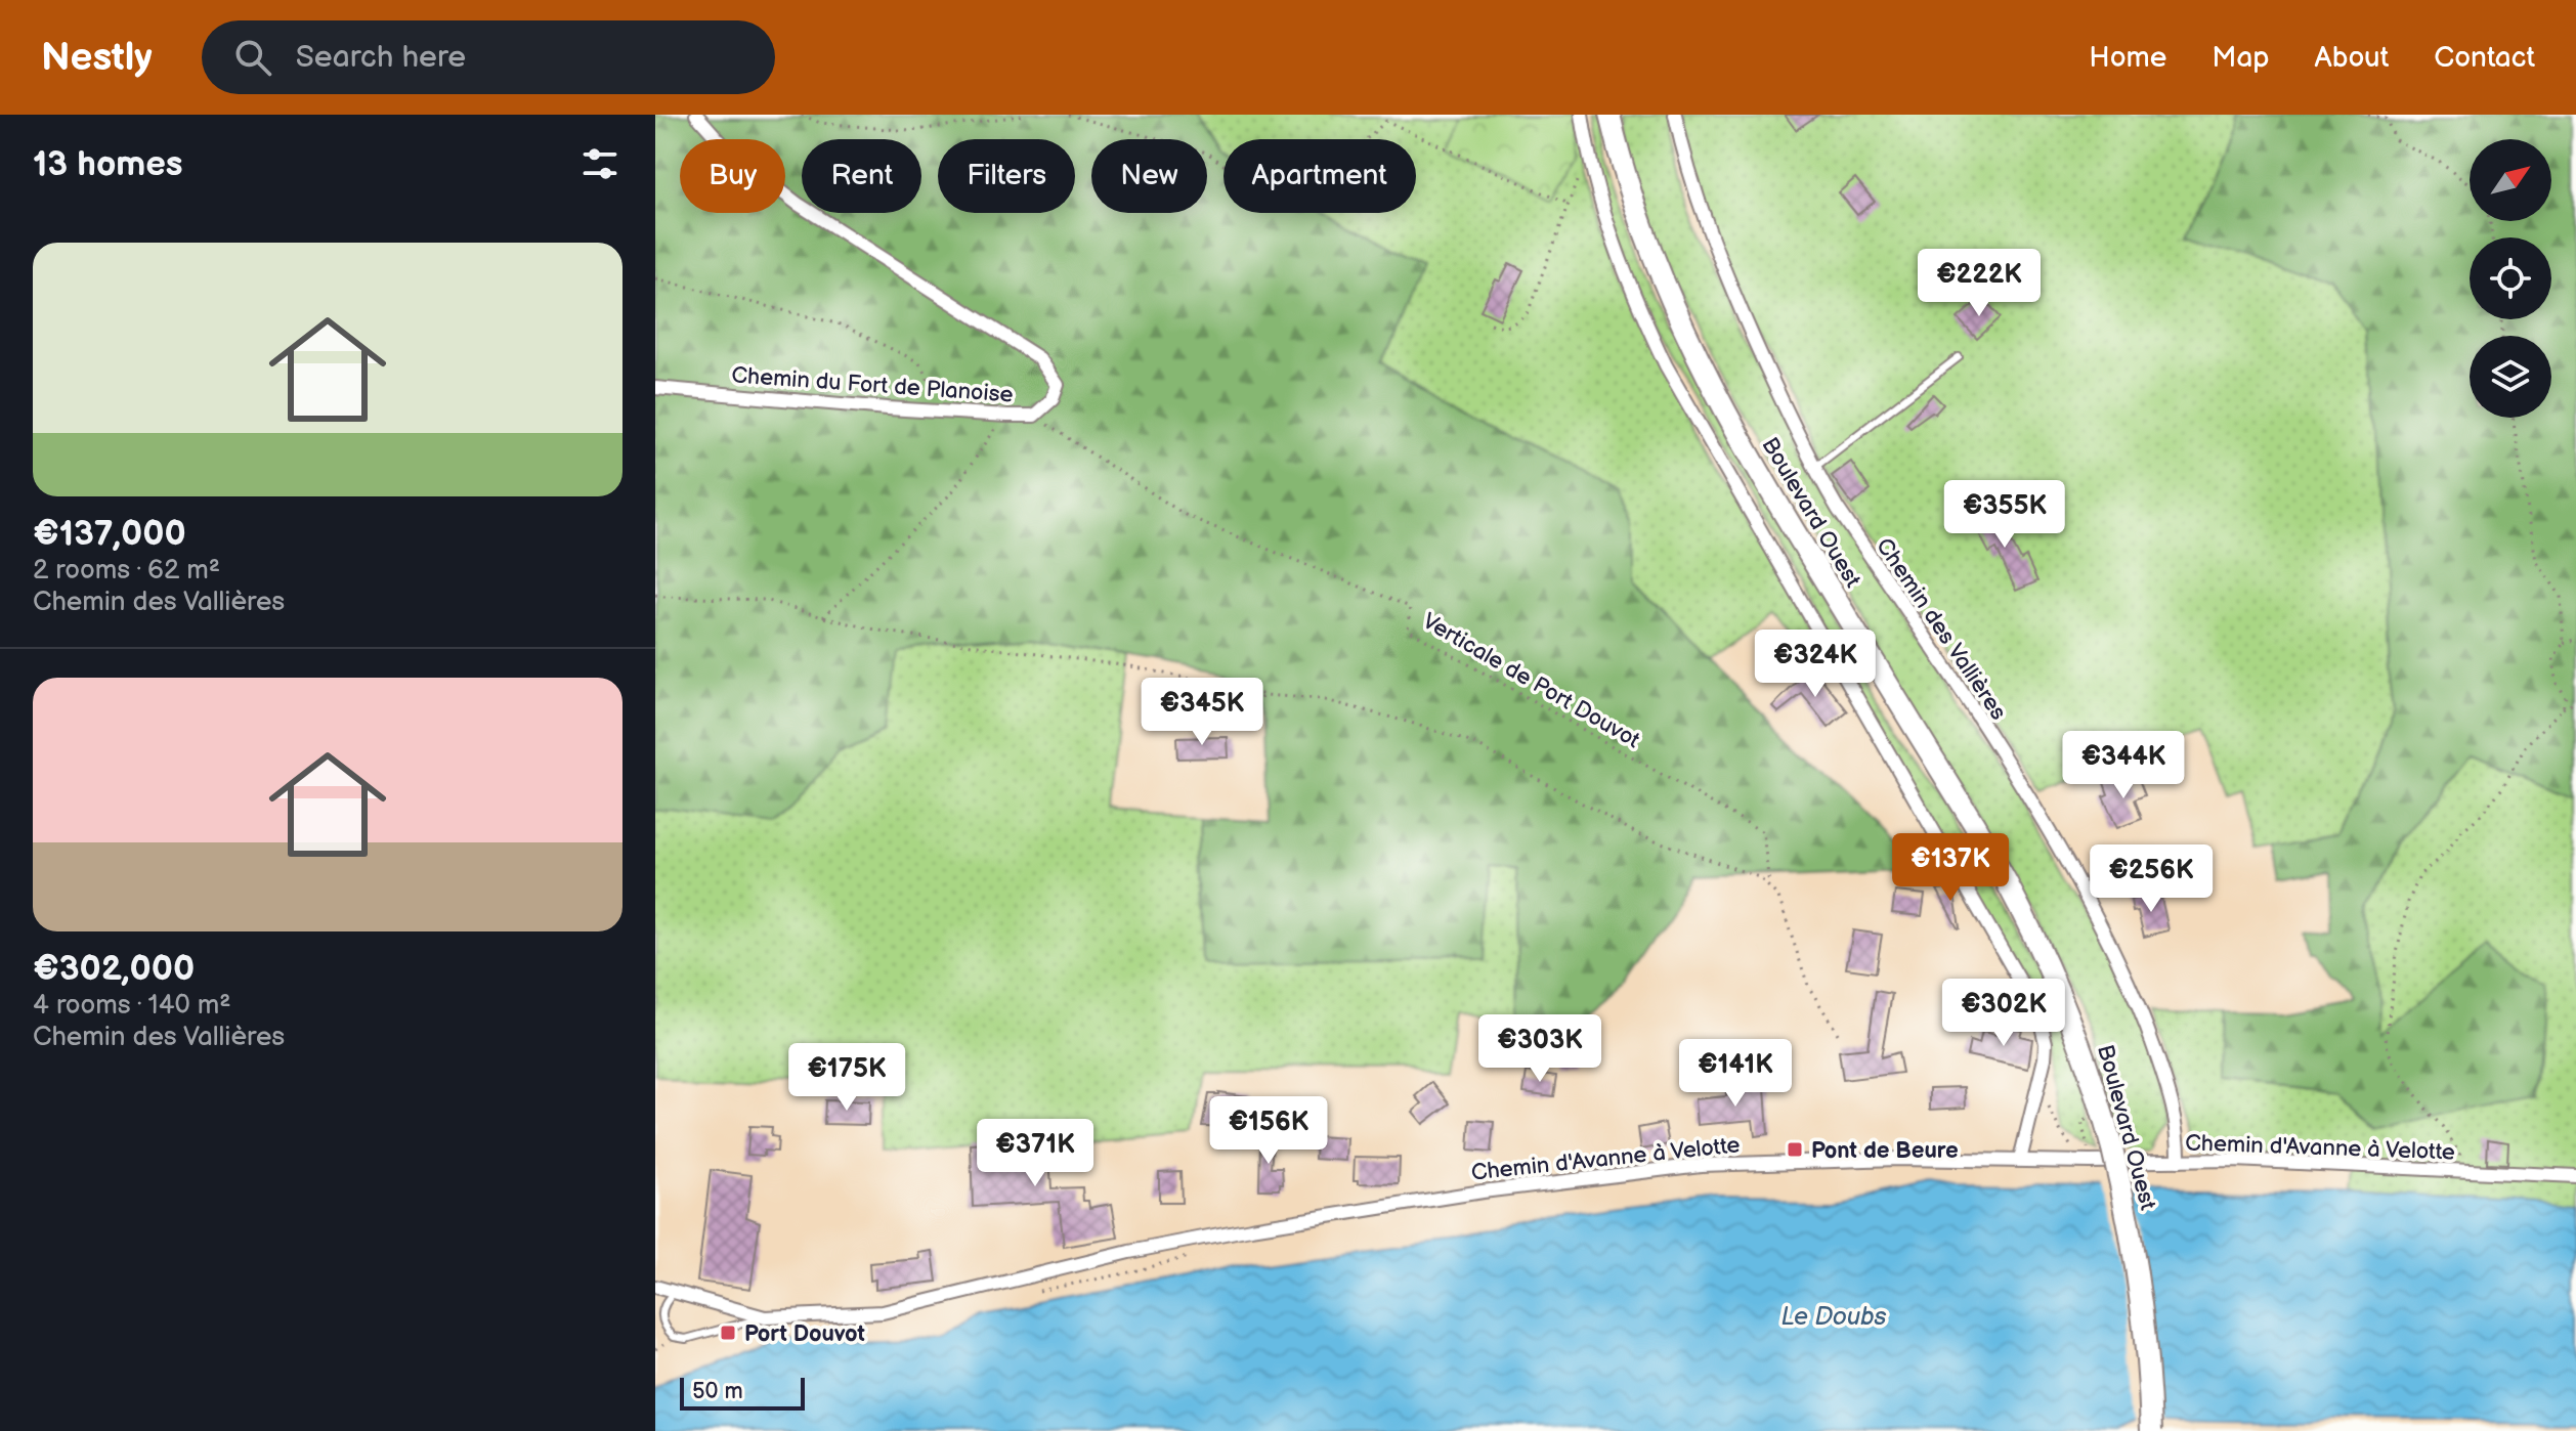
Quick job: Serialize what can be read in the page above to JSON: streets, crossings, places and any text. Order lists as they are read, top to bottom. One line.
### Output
{"streets":{"main road":["Boulevard Ouest"],"street":["Chemin du Fort de Planoise","Chemin des Vallières","Chemin d'Avanne à Velotte"],"path":["Verticale de Port Douvot"]},"crossings":[["Chemin du Fort de Planoise","Verticale de Port Douvot"],["Chemin des Vallières","Chemin d'Avanne à Velotte"]],"water":["Le Doubs"],"places":{"transit":["Pont de Beure","Port Douvot"]},"scale_bar":"50 m","north":"top right","page":{"header":"Nestly","search":"Search here","nav":["Home","Map","About","Contact"],"heading":"13 homes","chip":["Buy","Rent","Filters","New","Apartment"],"list":[{"name":"€137,000","note":"2 rooms · 62 m² · Chemin des Vallières"},{"name":"€302,000","note":"4 rooms · 140 m² · Chemin des Vallières"}],"price":["€222K","€355K","€324K","€345K","€344K","€137K","€256K","€302K","€303K","€141K","€175K","€156K","€371K"],"scale":"50 m"}}
